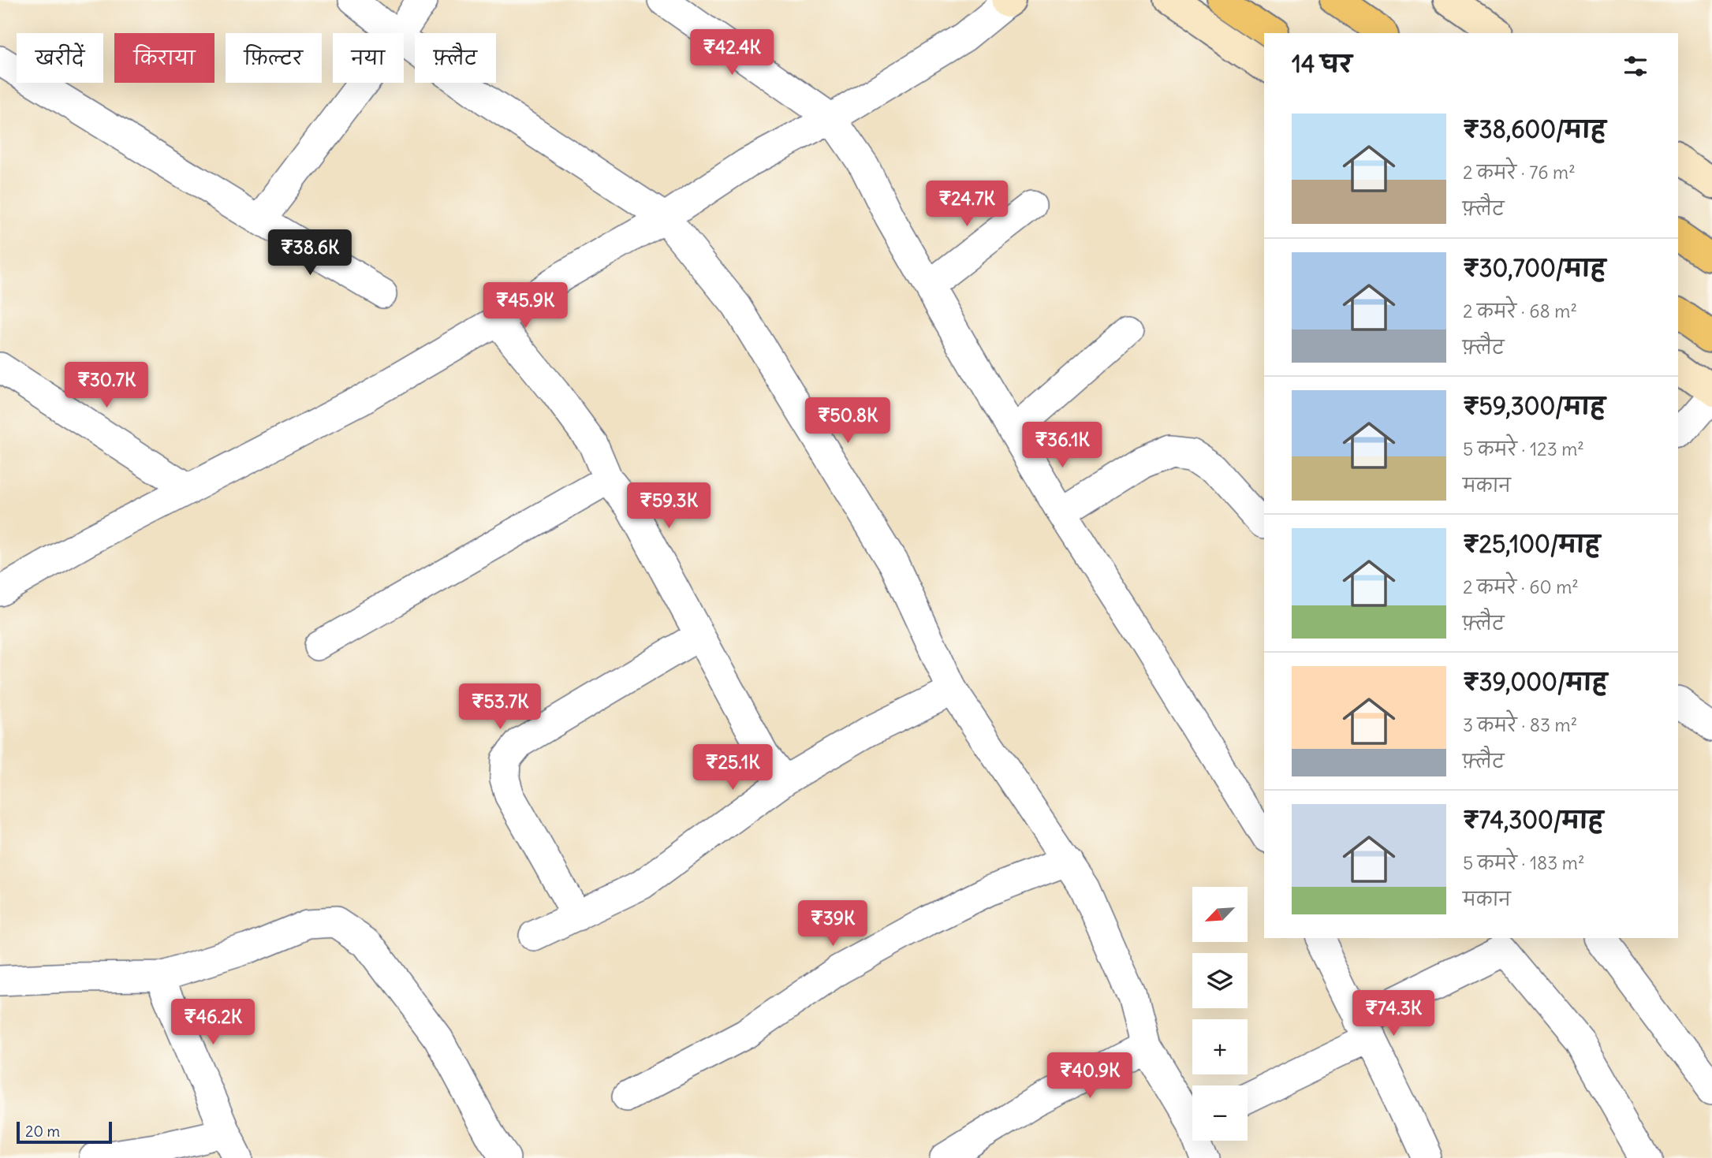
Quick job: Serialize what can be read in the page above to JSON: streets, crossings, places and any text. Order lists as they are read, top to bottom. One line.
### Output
{"scale_bar":"20 m","north":"bottom left","page":{"price":["₹42.4K","₹24.7K","₹38.6K","₹45.9K","₹30.7K","₹50.8K","₹36.1K","₹59.3K","₹53.7K","₹25.1K","₹39K","₹74.3K","₹46.2K","₹40.9K"],"chip":["खरीदें","किराया","फ़िल्टर","नया","फ़्लैट"],"heading":"14 घर","list":[{"name":"₹38,600/माह","note":"2 कमरे · 76 m² · फ़्लैट"},{"name":"₹30,700/माह","note":"2 कमरे · 68 m² · फ़्लैट"},{"name":"₹59,300/माह","note":"5 कमरे · 123 m² · मकान"},{"name":"₹25,100/माह","note":"2 कमरे · 60 m² · फ़्लैट"},{"name":"₹39,000/माह","note":"3 कमरे · 83 m² · फ़्लैट"},{"name":"₹74,300/माह","note":"5 कमरे · 183 m² · मकान"}],"map_buttons":["+","−"],"scale":"20 m"}}
